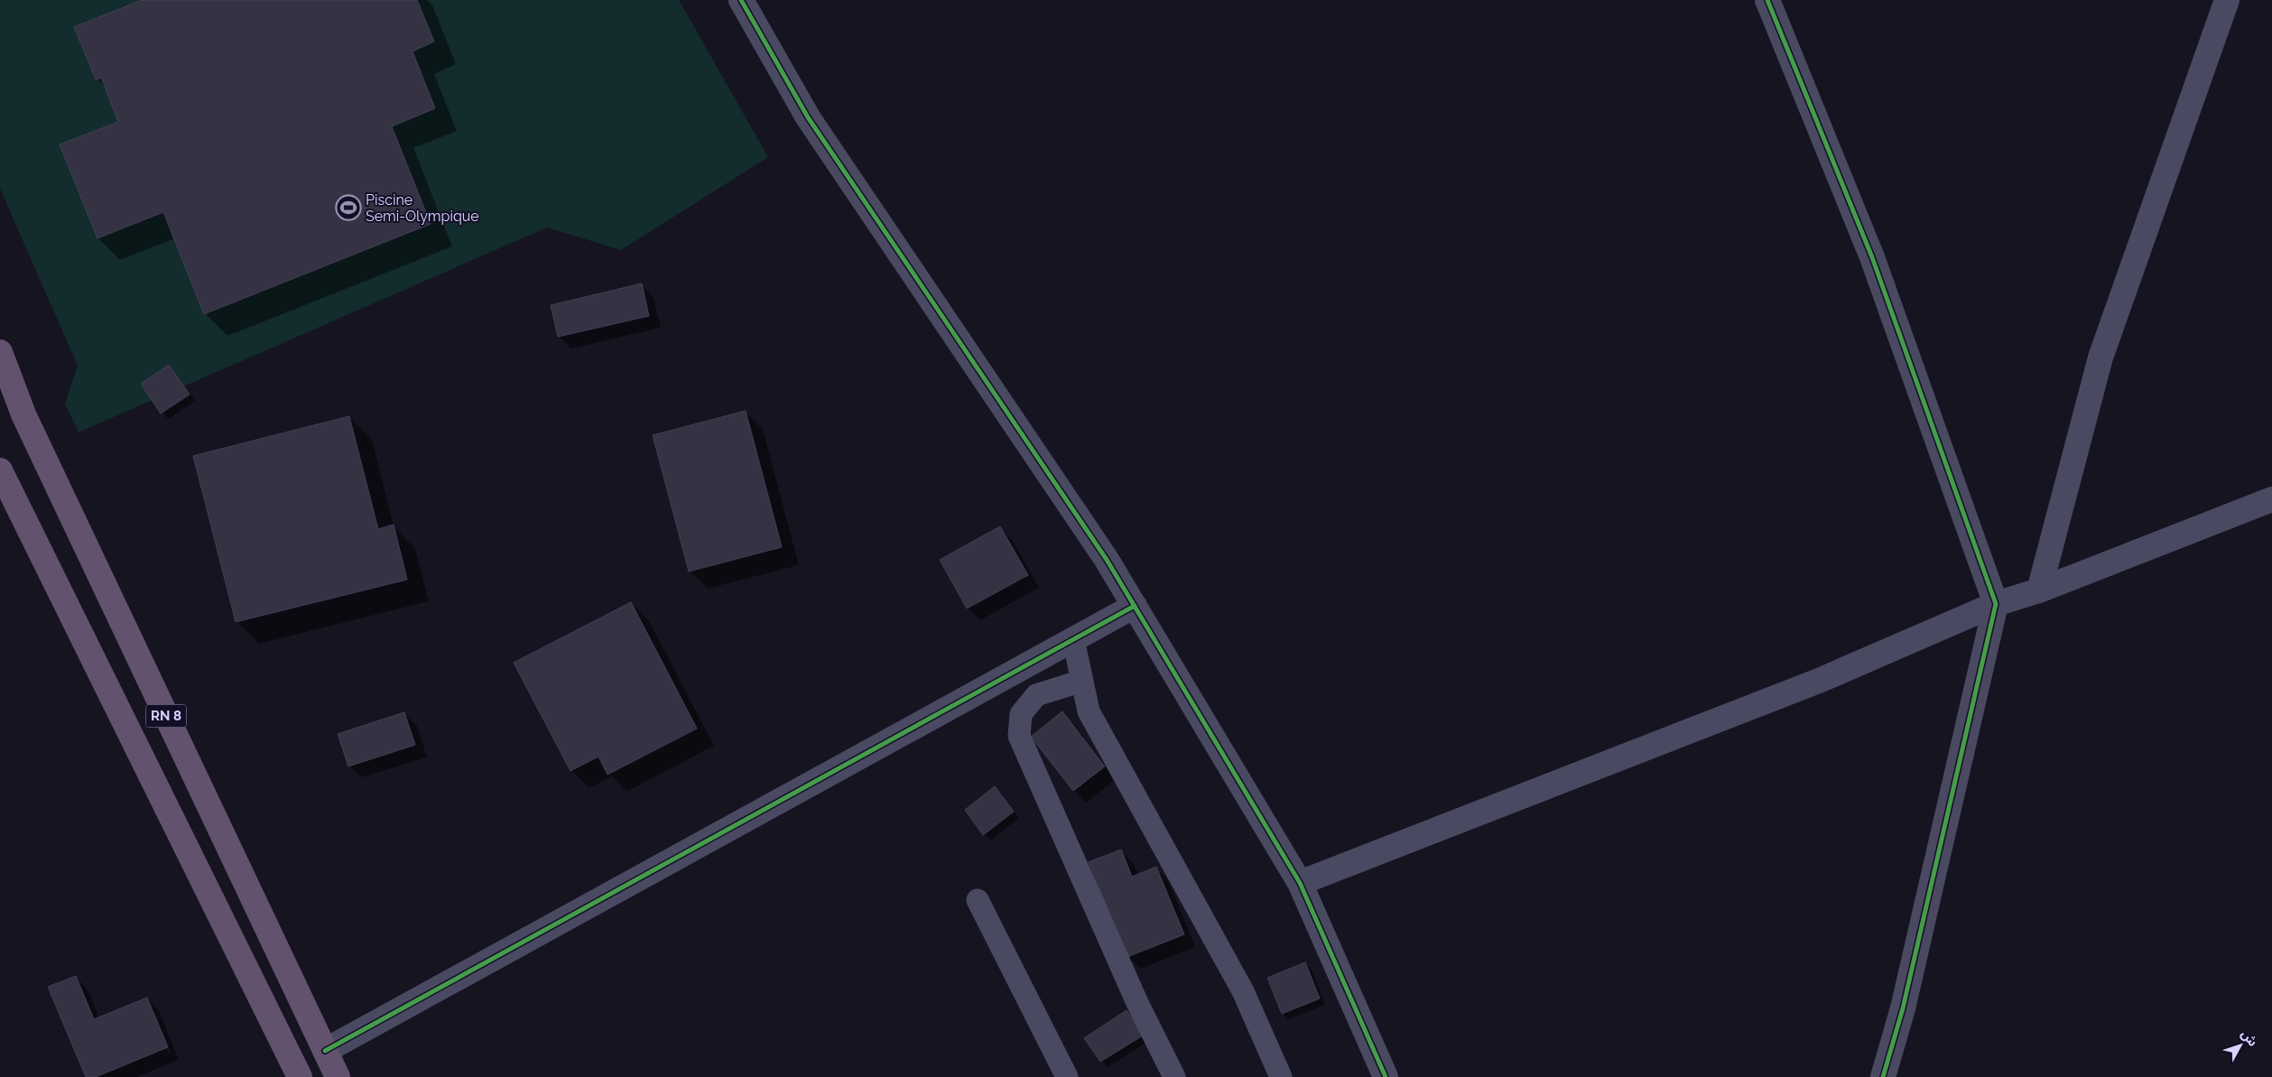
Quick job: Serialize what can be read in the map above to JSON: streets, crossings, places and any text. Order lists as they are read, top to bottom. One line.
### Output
{"streets":{"highway":["RN 8"]},"places":{"sports":["Piscine Semi-Olympique"]},"north":"top right"}
